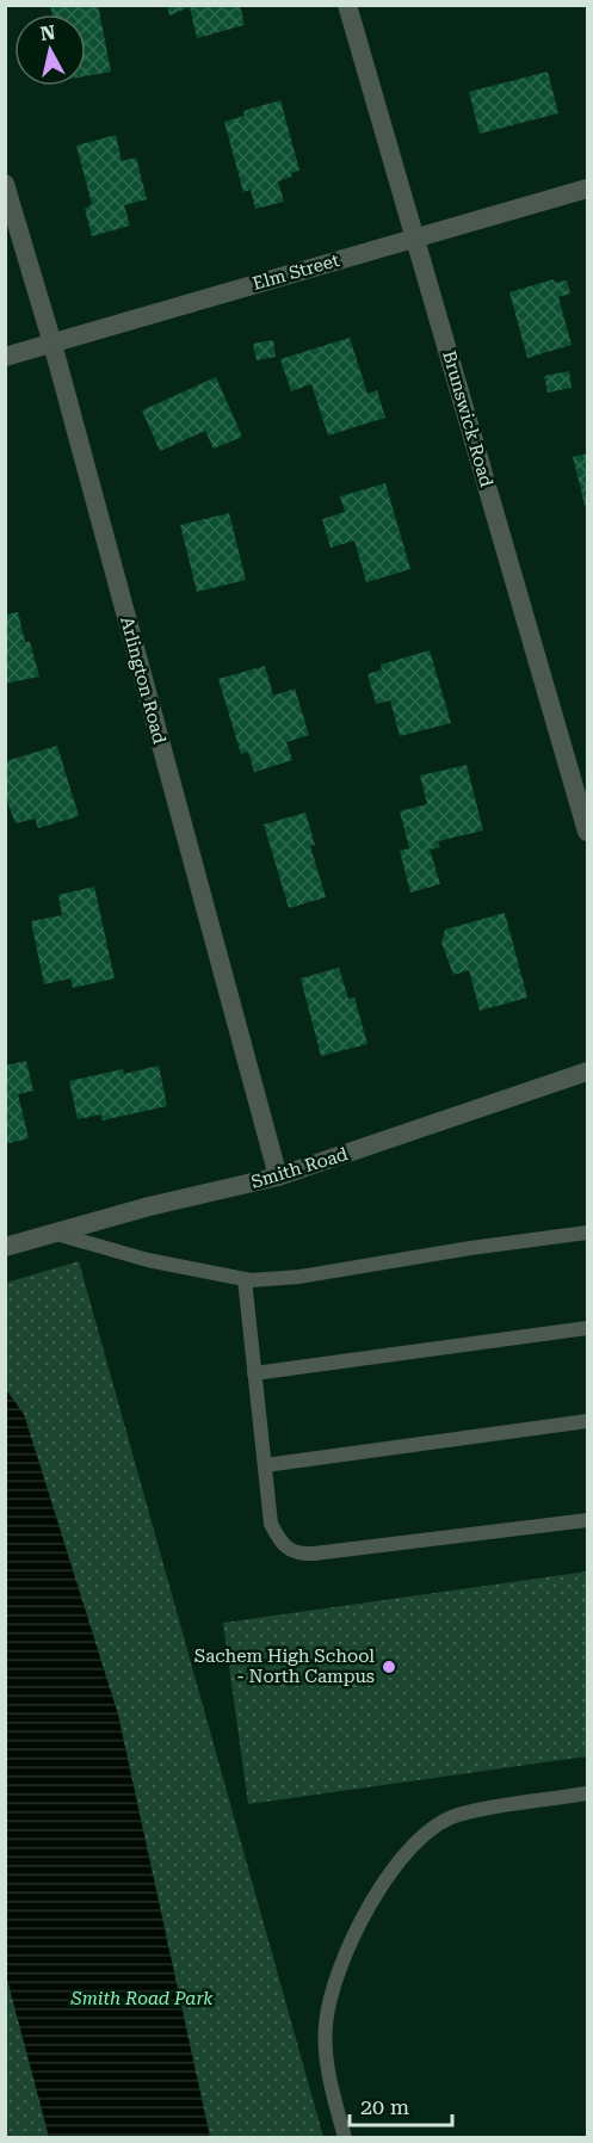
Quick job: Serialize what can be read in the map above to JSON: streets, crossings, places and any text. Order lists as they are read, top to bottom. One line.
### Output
{"streets":{"street":["Elm Street","Brunswick Road","Arlington Road","Smith Road"]},"crossings":[["Elm Street","Brunswick Road"],["Elm Street","Arlington Road"],["Arlington Road","Smith Road"]],"parks":["Smith Road Park"],"places":["Sachem High School - North Campus"],"scale_bar":"20 m","north":"top"}
